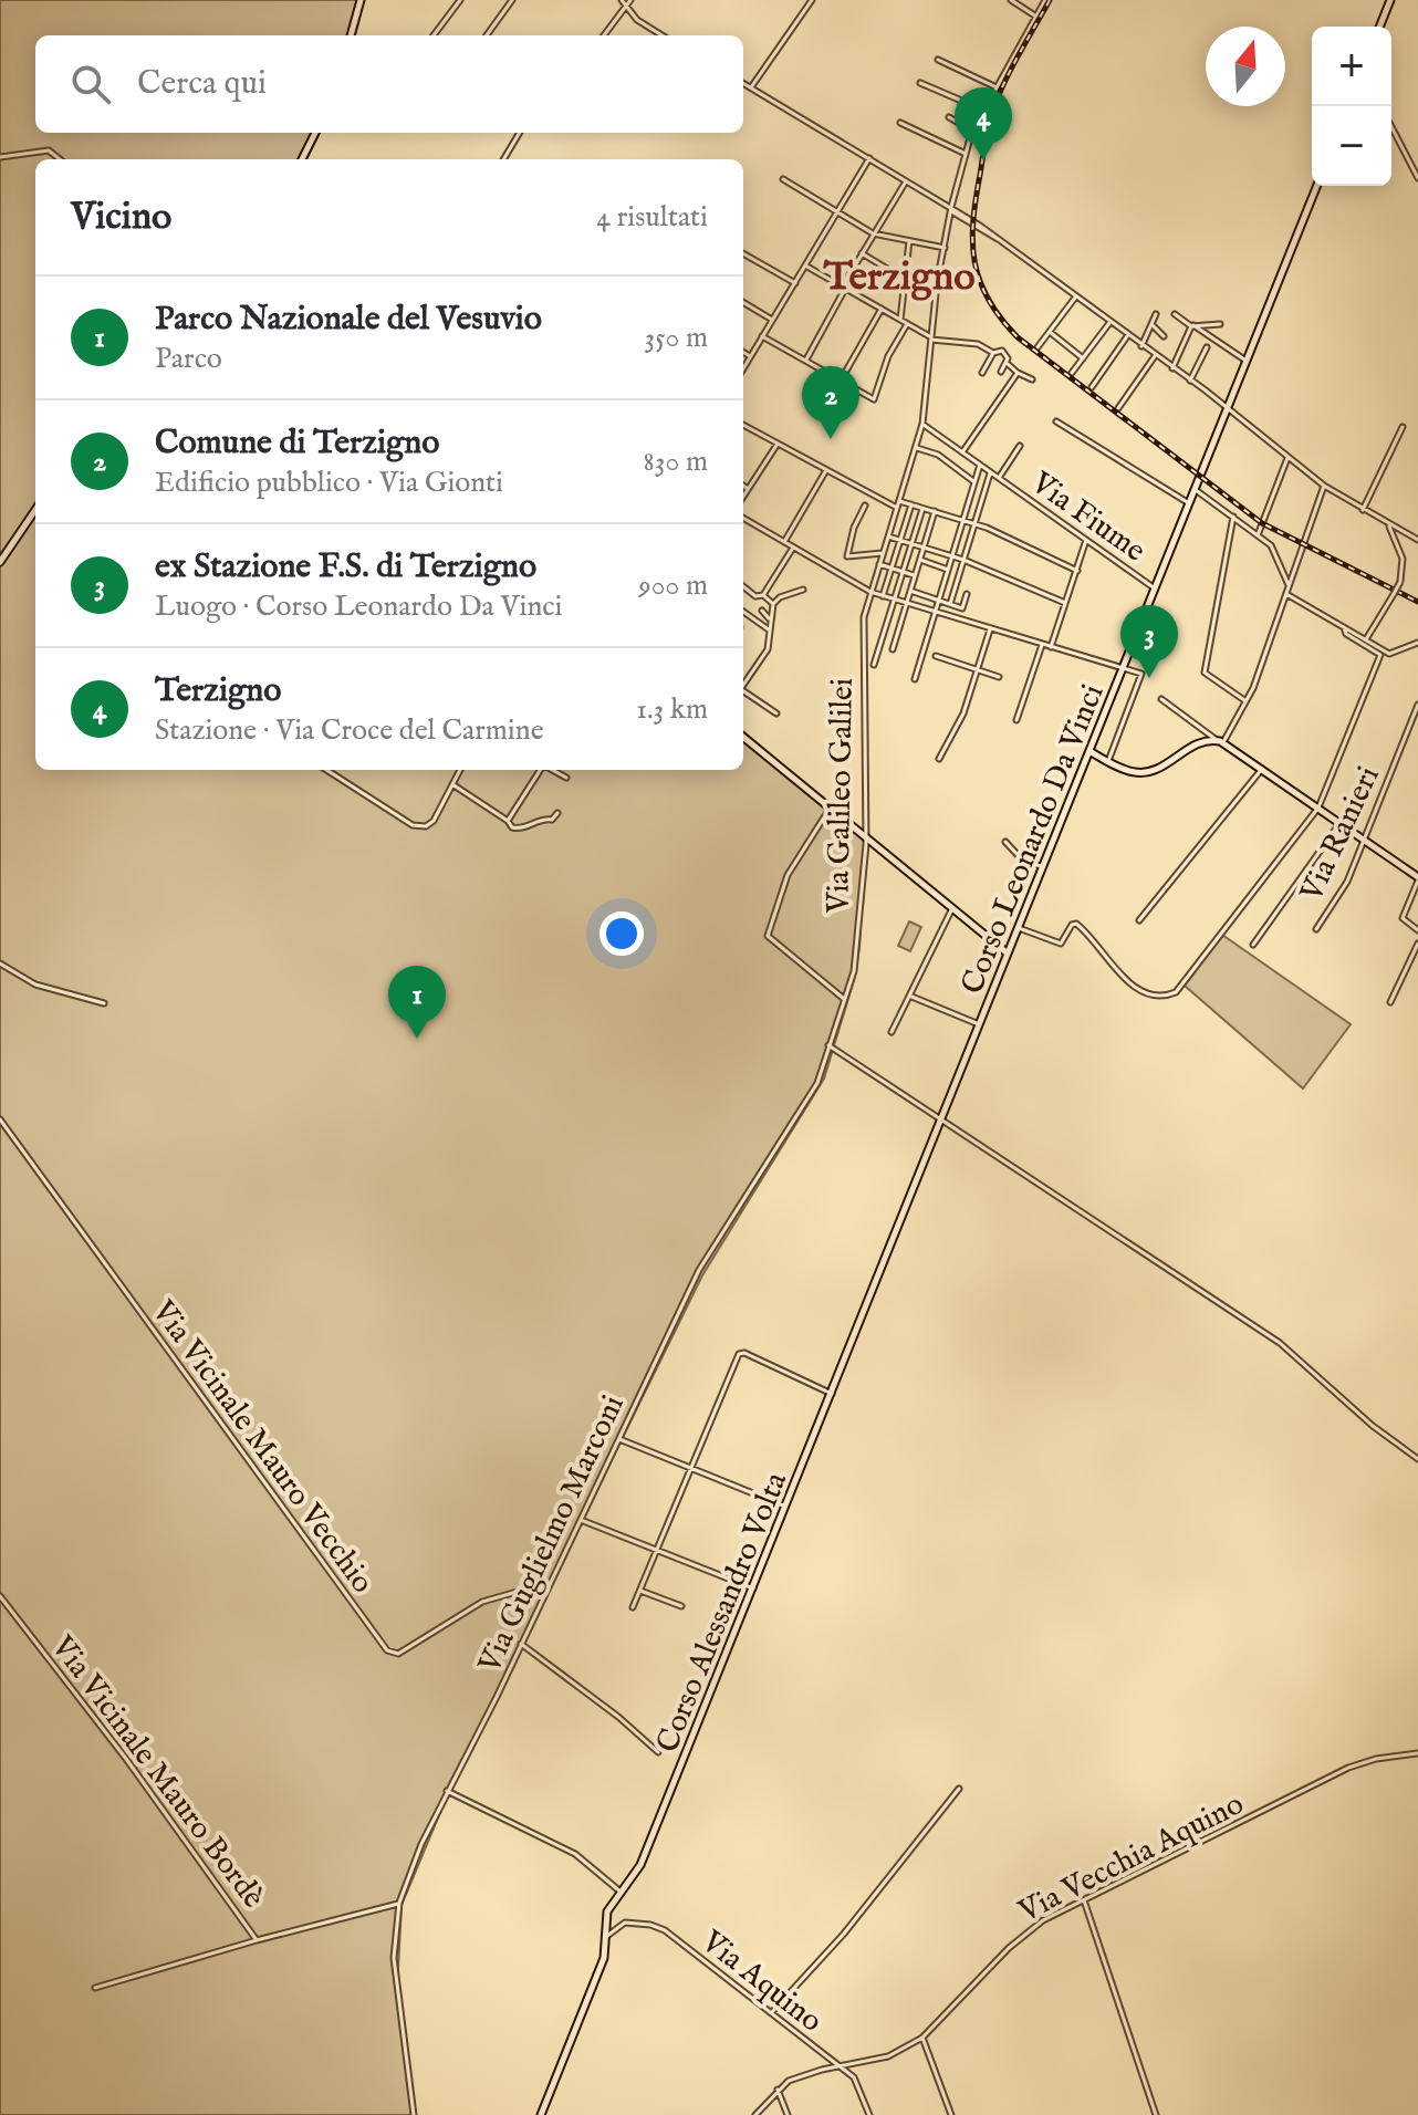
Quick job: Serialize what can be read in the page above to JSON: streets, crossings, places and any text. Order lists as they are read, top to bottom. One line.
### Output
{"streets":{"main road":["Corso Leonardo Da Vinci","Corso Alessandro Volta"],"street":["Via Fiume","Via Galileo Galilei","Via Ranieri","Via Vicinale Mauro Vecchio","Via Guglielmo Marconi","Via Vicinale Mauro Bordè","Via Vecchia Aquino","Via Aquino"]},"crossings":[["Via Fiume","Via Galileo Galilei"],["Via Fiume","Corso Leonardo Da Vinci"],["Via Galileo Galilei","Via Guglielmo Marconi"],["Corso Leonardo Da Vinci","Corso Alessandro Volta"],["Via Vicinale Mauro Vecchio","Via Guglielmo Marconi"],["Via Guglielmo Marconi","Via Vicinale Mauro Bordè"],["Corso Alessandro Volta","Via Aquino"],["Via Vecchia Aquino","Via Aquino"]],"districts":["Terzigno"],"north":"top","page":{"map_buttons":["+","−"],"search":"Cerca qui","pins":["4","2","3","1"],"heading":["Vicino","4 risultati"],"list":[{"mark":"1","name":"Parco Nazionale del Vesuvio","note":"Parco","value":"350 m"},{"mark":"2","name":"Comune di Terzigno","note":"Edificio pubblico · Via Gionti","value":"830 m"},{"mark":"3","name":"ex Stazione F.S. di Terzigno","note":"Luogo · Corso Leonardo Da Vinci","value":"900 m"},{"mark":"4","name":"Terzigno","note":"Stazione · Via Croce del Carmine","value":"1.3 km"}]}}
